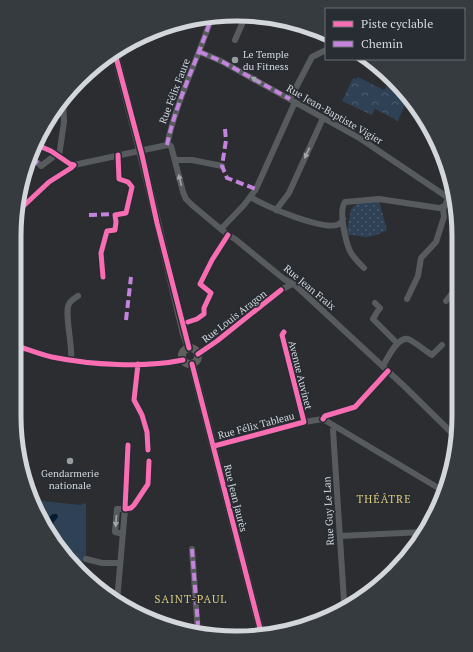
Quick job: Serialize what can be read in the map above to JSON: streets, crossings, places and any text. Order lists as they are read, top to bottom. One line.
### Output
{"streets":{"main road":["Rue Jean Jaurès"],"street":["Rue Félix Faure","Rue Jean-Baptiste Vigier","Rue Jean Fraix","Rue Louis Aragon","Avenue Auvinet","Rue Félix Tableau","Rue Guy Le Lan"]},"crossings":[["Rue Félix Faure","Rue Jean-Baptiste Vigier"],["Rue Félix Faure","Rue Jean Fraix"],["Rue Jean Fraix","Rue Louis Aragon"],["Rue Jean Fraix","Rue Félix Tableau"],["Rue Louis Aragon","Rue Jean Jaurès"],["Avenue Auvinet","Rue Félix Tableau"],["Rue Félix Tableau","Rue Jean Jaurès"]],"one_way":["Rue Jean-Baptiste Vigier"],"districts":["THÉÂTRE","SAINT-PAUL"],"places":["Le Temple du Fitness","Gendarmerie nationale"],"legend":["Piste cyclable","Chemin"]}
